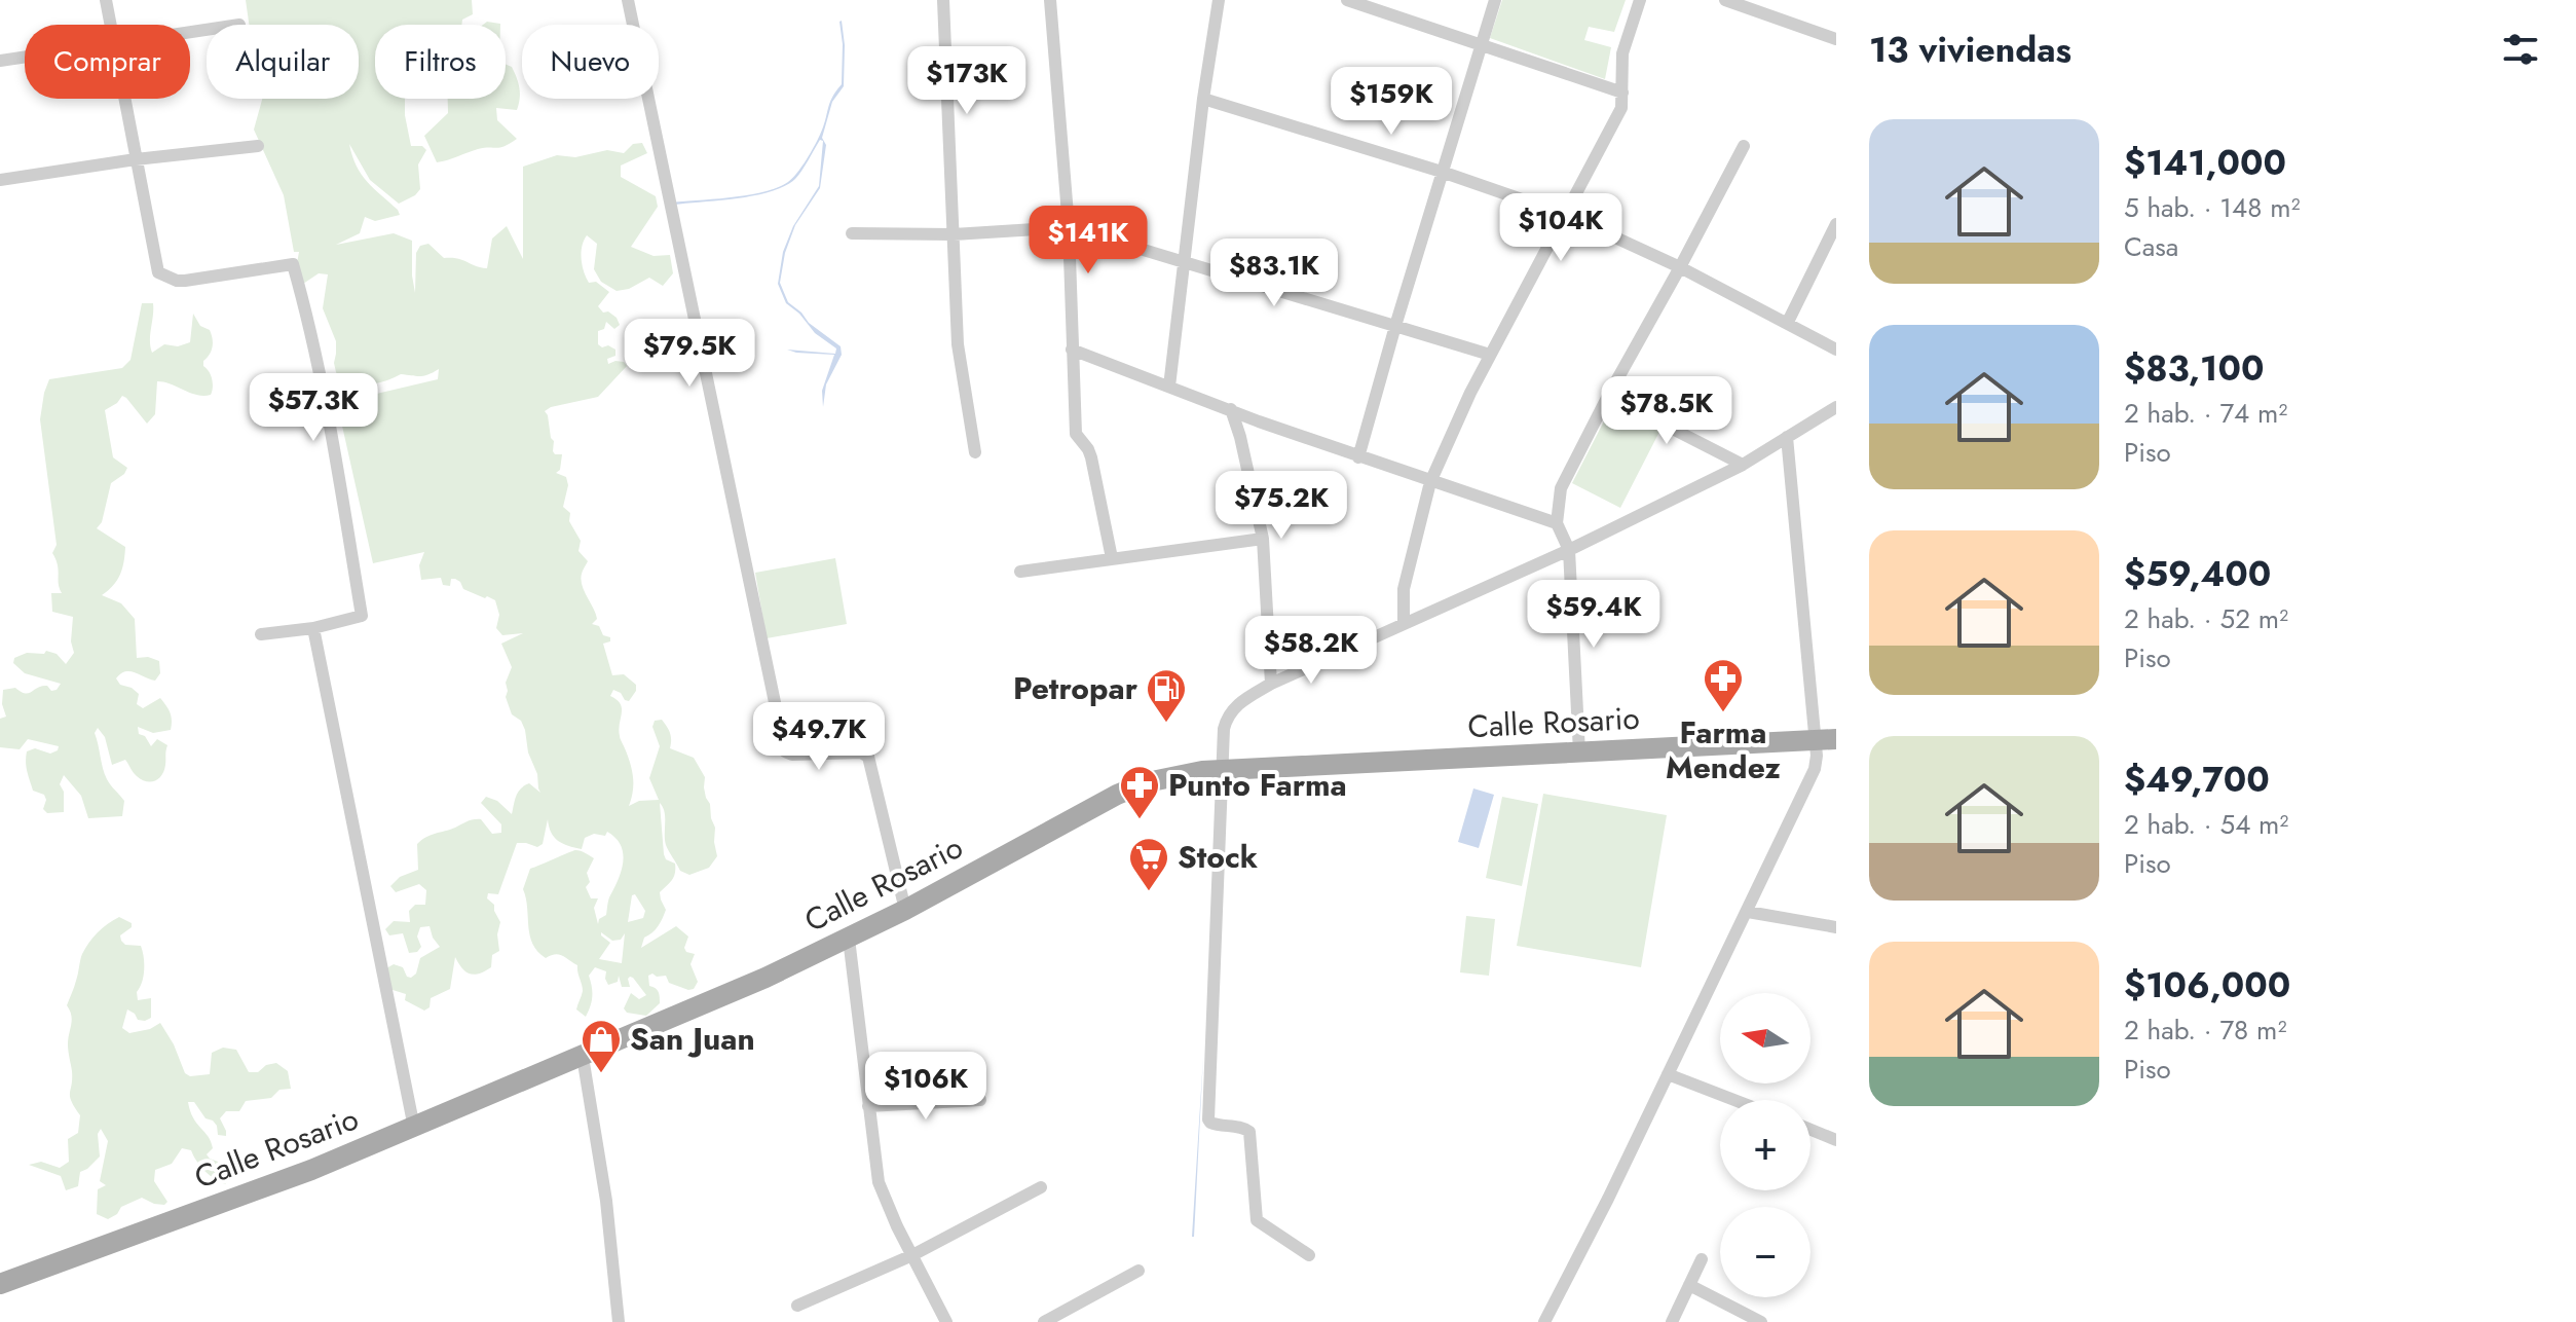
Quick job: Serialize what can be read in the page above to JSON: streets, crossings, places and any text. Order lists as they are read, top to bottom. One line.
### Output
{"streets":{"main road":["Calle Rosario"]},"places":{"pharmacy":["Farma Mendez","Punto Farma"],"fuel station":["Petropar"],"supermarket":["Stock"],"shop":["San Juan"]},"north":"left","page":{"heading":"13 viviendas","chip":["Comprar","Alquilar","Filtros","Nuevo"],"price":["$173K","$159K","$104K","$141K","$83.1K","$79.5K","$57.3K","$78.5K","$75.2K","$59.4K","$58.2K","$49.7K","$106K"],"list":[{"name":"$141,000","note":"5 hab. · 148 m² · Casa"},{"name":"$83,100","note":"2 hab. · 74 m² · Piso"},{"name":"$59,400","note":"2 hab. · 52 m² · Piso"},{"name":"$49,700","note":"2 hab. · 54 m² · Piso"},{"name":"$106,000","note":"2 hab. · 78 m² · Piso"}],"map_buttons":["+","−"]}}
